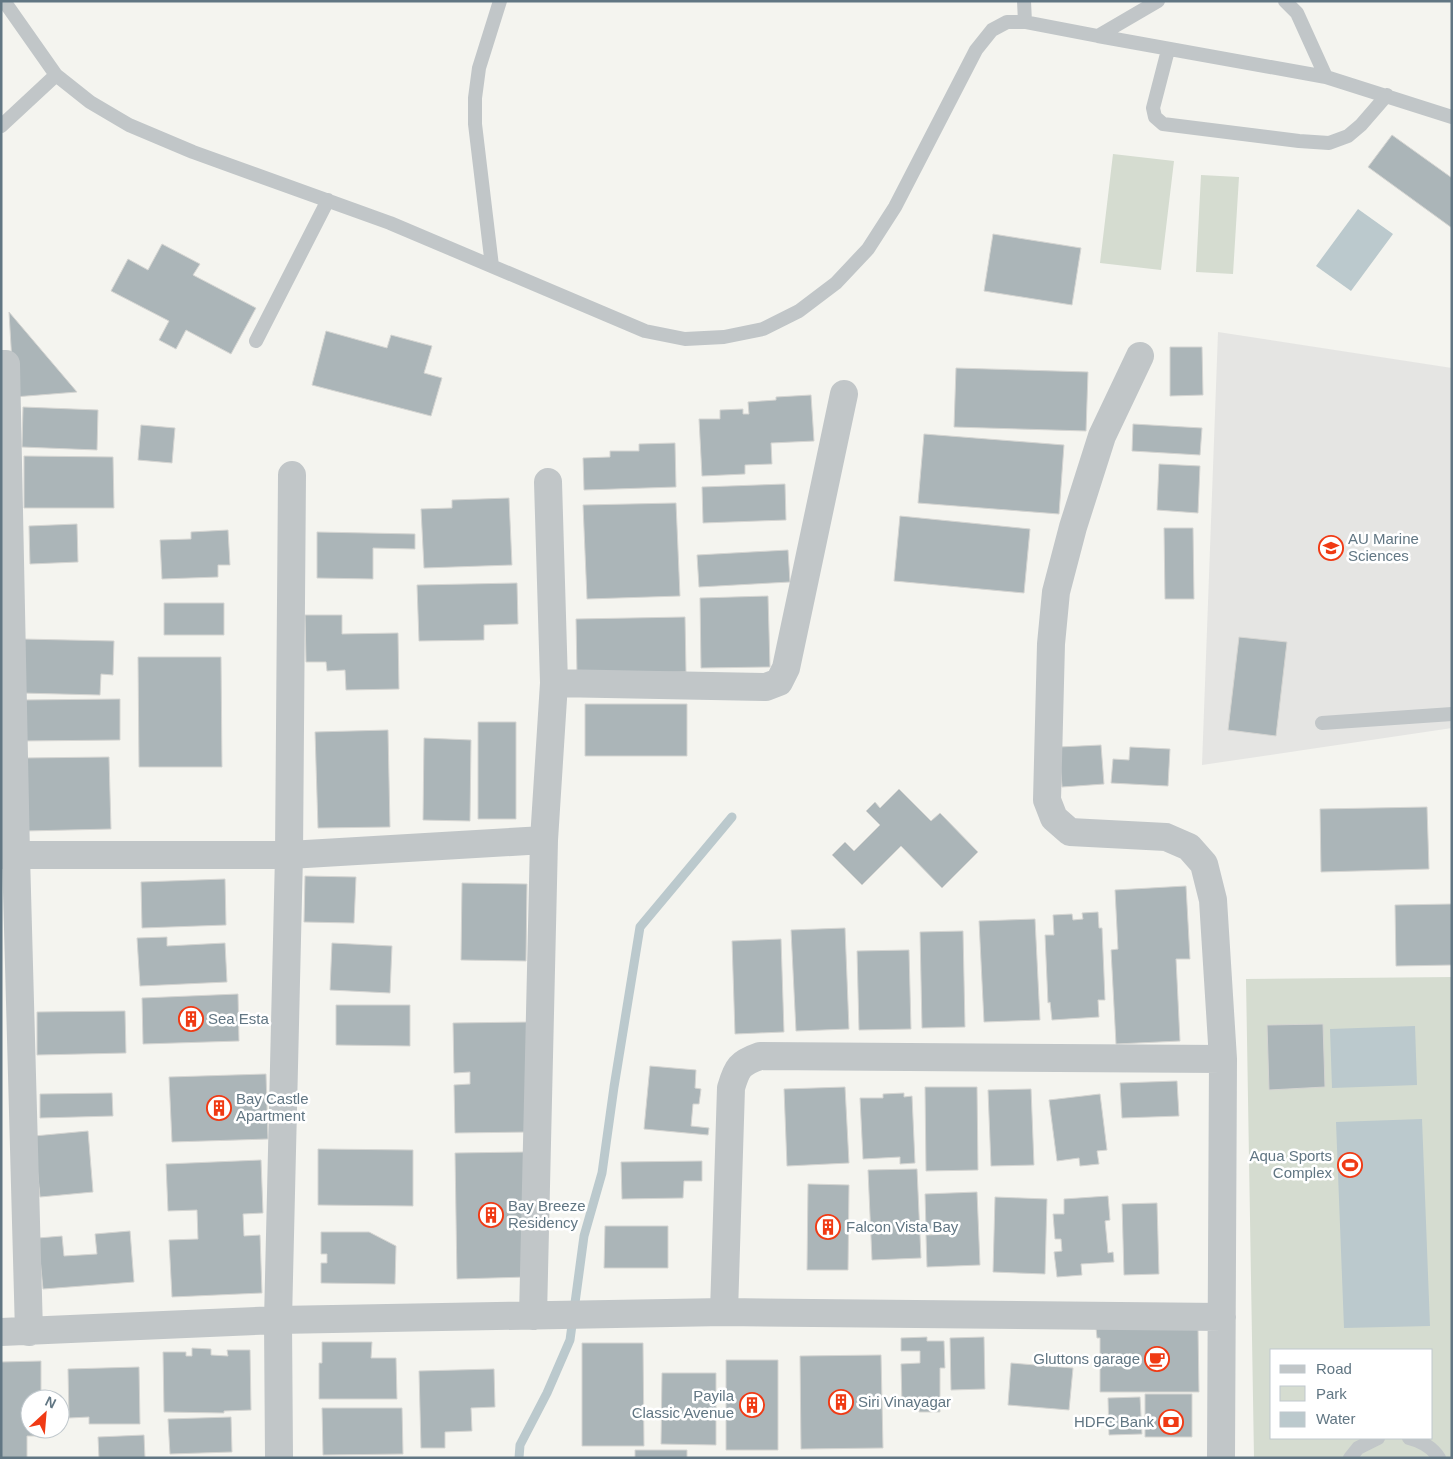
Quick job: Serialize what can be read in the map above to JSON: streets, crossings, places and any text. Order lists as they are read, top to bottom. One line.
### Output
{"places":{"school or university":["AU Marine Sciences"],"building":["Sea Esta","Bay Castle Apartment","Bay Breeze Residency","Falcon Vista Bay","Siri Vinayagar","Payila Classic Avenue"],"sports":["Aqua Sports Complex"],"cafe":["Gluttons garage"],"bank":["HDFC Bank"]},"legend":["Road","Park","Water"],"north":"top right"}
